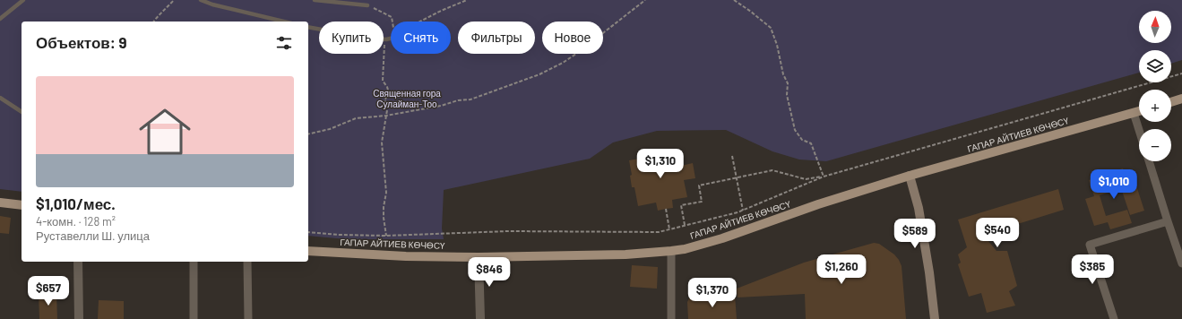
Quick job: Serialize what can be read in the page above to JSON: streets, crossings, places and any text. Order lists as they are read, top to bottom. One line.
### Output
{"streets":{"main road":["ГАПАР АЙТИЕВ КӨЧӨСҮ"]},"parks":["Священная гора Сулайман-Тоо"],"north":"top","page":{"map_buttons":["+","−"],"chip":["Купить","Снять","Фильтры","Новое"],"heading":"Объектов: 9","list":[{"name":"$1,010/мес.","note":"4-комн. · 128 m² · Руставелли Ш. улица"}],"price":["$1,310","$1,010","$540","$589","$1,260","$385","$846","$657","$1,370"]}}
